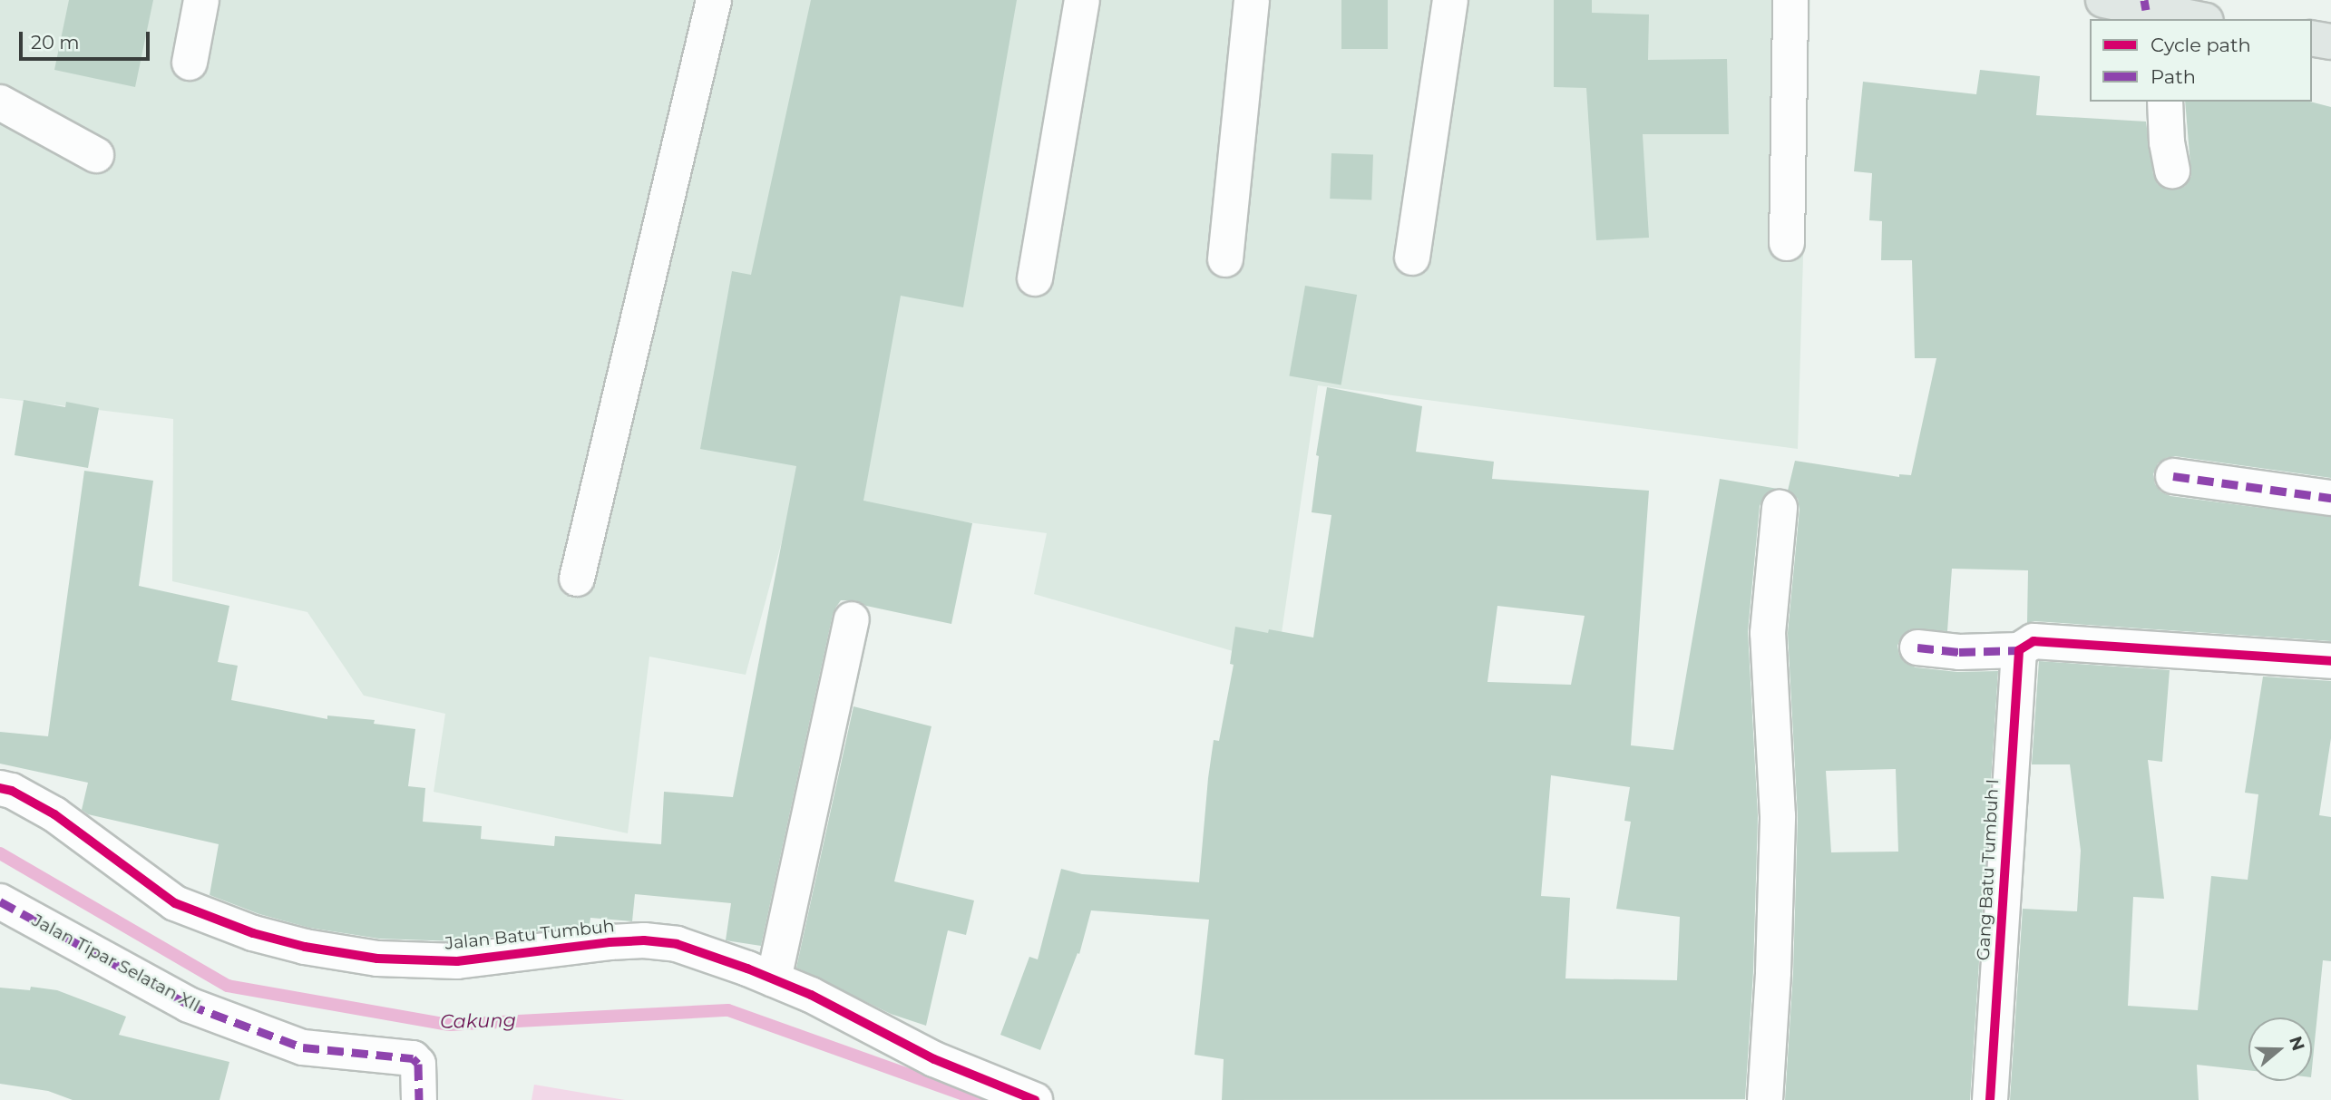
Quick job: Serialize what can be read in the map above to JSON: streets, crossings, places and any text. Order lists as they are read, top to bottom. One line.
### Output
{"streets":{"street":["Gang Batu Tumbuh I","Jalan Batu Tumbuh","Jalan Tipar Selatan XII"]},"water":["Cakung"],"legend":["Cycle path","Path"],"scale_bar":"20 m","north":"right"}
